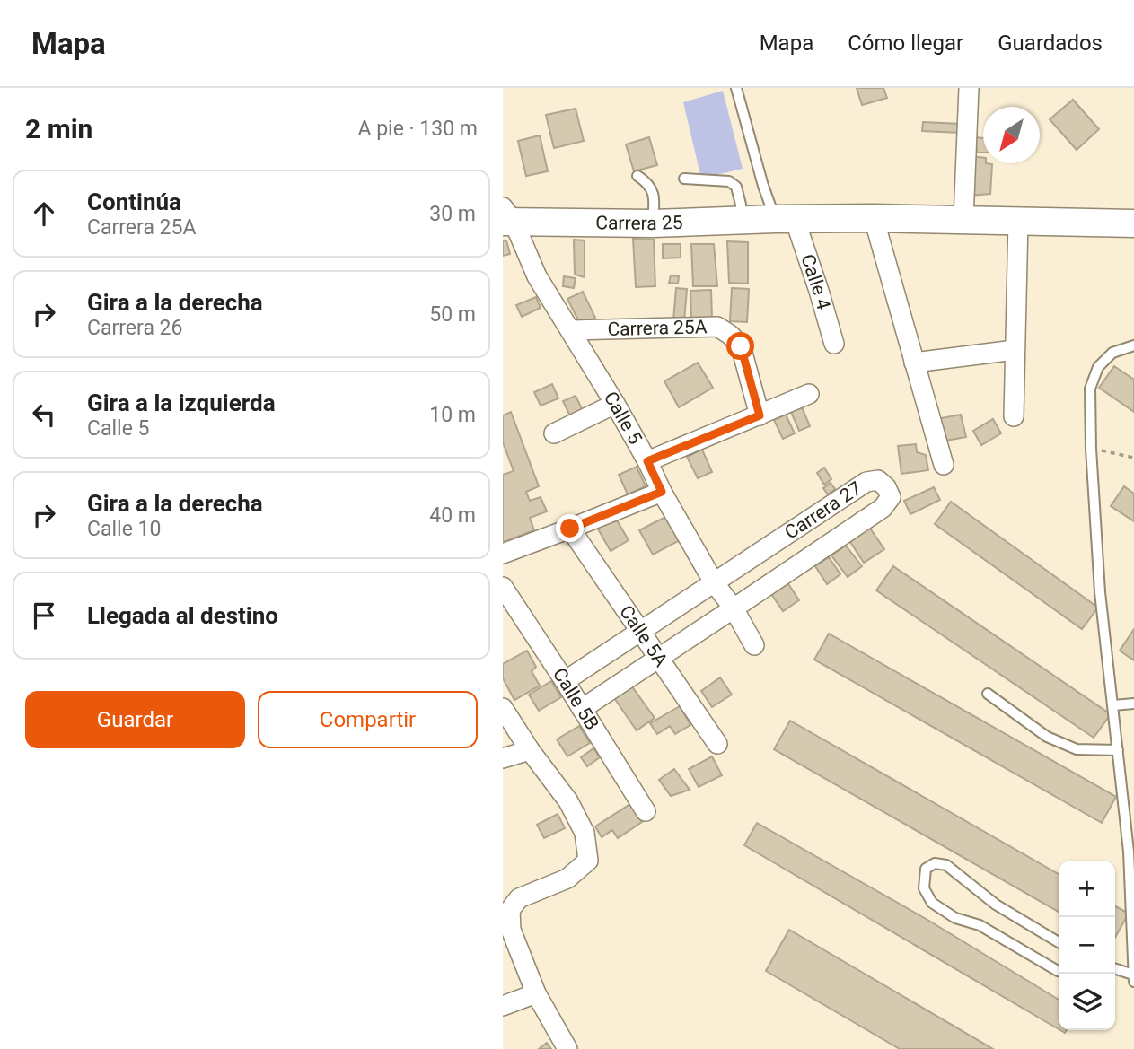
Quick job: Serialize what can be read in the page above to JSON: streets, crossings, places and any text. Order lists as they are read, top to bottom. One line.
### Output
{"streets":{"street":["Carrera 25","Calle 4","Carrera 25A","Calle 5","Carrera 27","Calle 5A","Calle 5B"]},"crossings":[["Carrera 25","Calle 4"],["Carrera 25","Calle 5"],["Carrera 25A","Calle 5"],["Calle 5","Carrera 27"],["Carrera 27","Calle 5A"],["Carrera 27","Calle 5B"]],"north":"bottom left","page":{"header":"Mapa","nav":["Mapa","Cómo llegar","Guardados"],"heading":["2 min","A pie · 130 m"],"list":[["Continúa","Carrera 25A","30 m"],["Gira a la derecha","Carrera 26","50 m"],["Gira a la izquierda","Calle 5","10 m"],["Gira a la derecha","Calle 10","40 m"],"Llegada al destino"],"buttons":["Guardar","Compartir"],"map_buttons":["+","−"]}}
